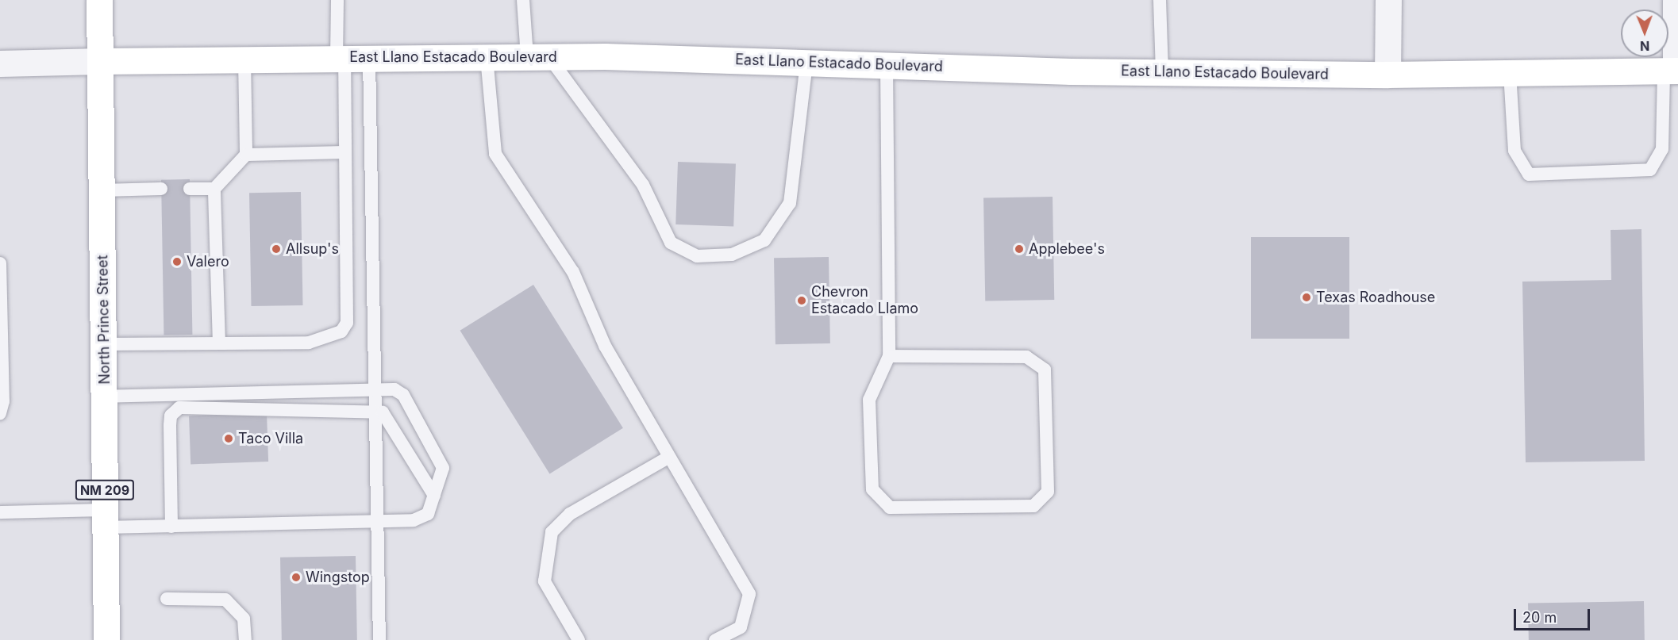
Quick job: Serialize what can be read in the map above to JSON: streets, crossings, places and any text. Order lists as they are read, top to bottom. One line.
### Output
{"streets":{"main road":["East Llano Estacado Boulevard","North Prince Street","NM 209"]},"crossings":[["East Llano Estacado Boulevard","North Prince Street"]],"places":["Allsup's","Applebee's","Valero","Texas Roadhouse","Chevron Estacado Llamo","Taco Villa","Wingstop"],"scale_bar":"20 m","north":"bottom"}
